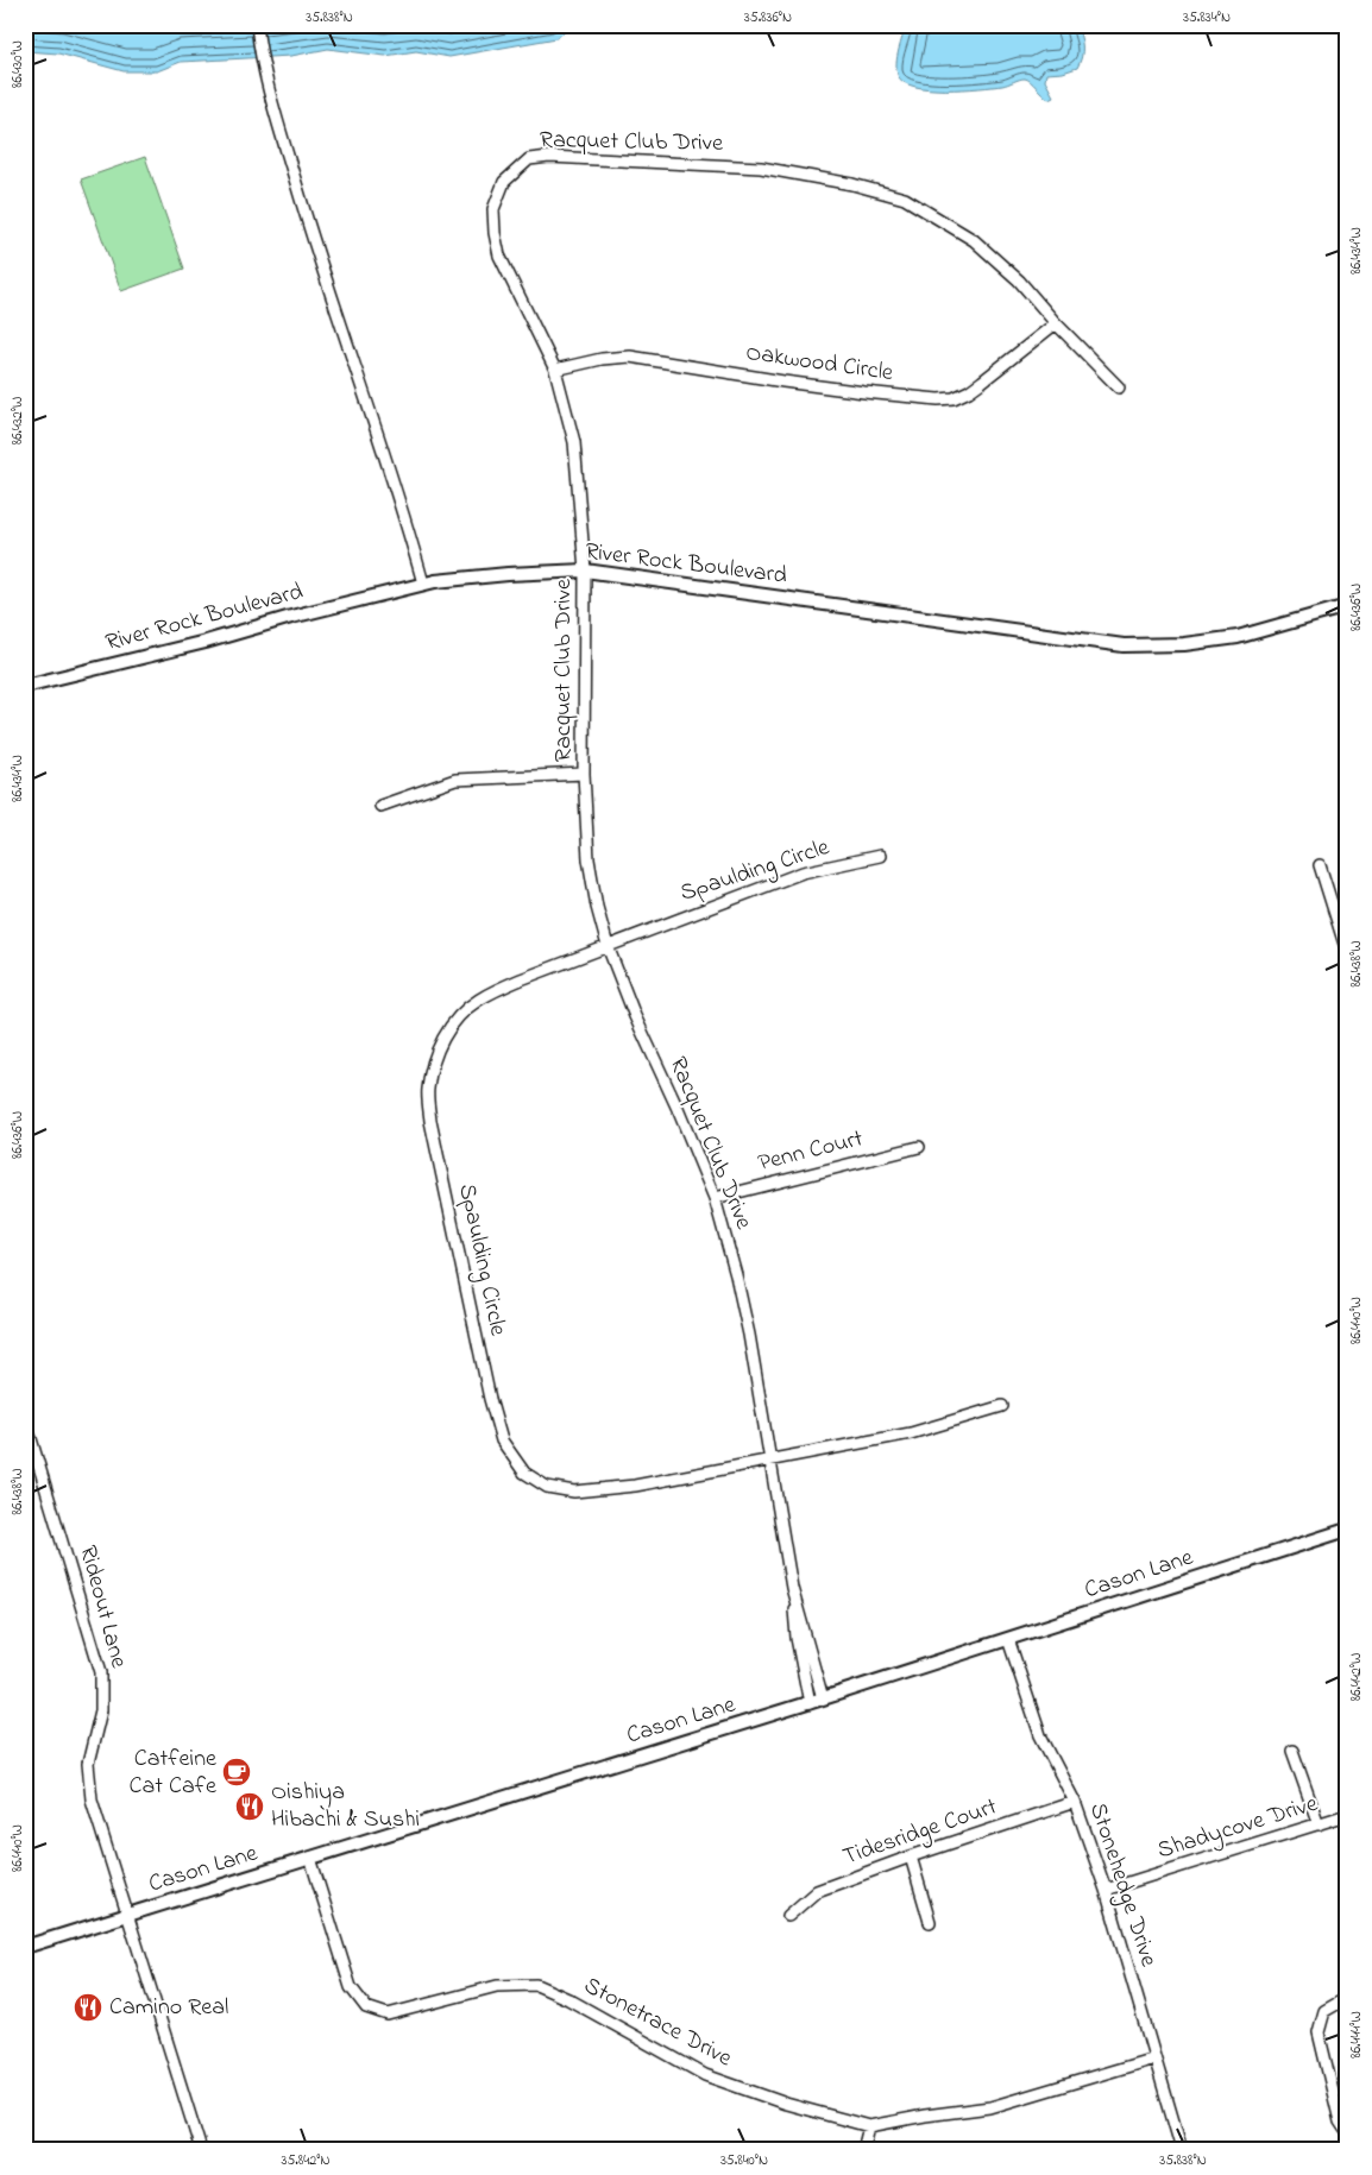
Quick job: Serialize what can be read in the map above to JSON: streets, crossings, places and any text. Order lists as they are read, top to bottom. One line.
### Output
{"streets":{"street":["Racquet Club Drive","Oakwood Circle","River Rock Boulevard","Spaulding Circle","Penn Court","Cason Lane","Rideout Lane","Shadycove Drive","Tidesridge Court","Stonehedge Drive","Stonetrace Drive"]},"crossings":[["Racquet Club Drive","Oakwood Circle"],["Racquet Club Drive","River Rock Boulevard"],["Racquet Club Drive","Spaulding Circle"],["Racquet Club Drive","Penn Court"],["Racquet Club Drive","Cason Lane"],["Cason Lane","Rideout Lane"],["Cason Lane","Stonehedge Drive"],["Cason Lane","Stonetrace Drive"],["Shadycove Drive","Stonehedge Drive"],["Tidesridge Court","Stonehedge Drive"],["Stonehedge Drive","Stonetrace Drive"]],"places":{"cafe":["Catfeine Cat Cafe"],"restaurant":["Oishiya Hibachi & Sushi","Camino Real"]},"coordinates":["35.838°N","35.836°N","35.834°N","86.430°W","86.434°W","86.432°W","86.436°W","86.438°W","86.440°W","86.442°W","86.444°W","35.842°N","35.840°N"]}
